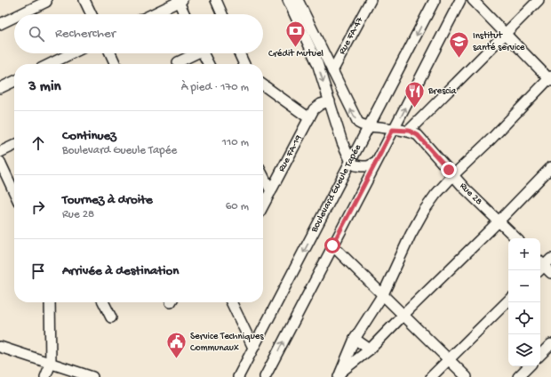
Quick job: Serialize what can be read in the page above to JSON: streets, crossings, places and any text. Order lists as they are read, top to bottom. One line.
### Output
{"streets":{"street":["Rue FA-47","Rue FA-19","Boulevard Gueule Tapée","Rue 28"]},"places":{"bank":["Crédit Mutuel"],"school or university":["Institut santé service"],"restaurant":["Brescia"],"public building":["Service Techniques Communaux"]},"page":{"search":"Rechercher","heading":["3 min","À pied · 170 m"],"list":[["Continuez","Boulevard Gueule Tapée","110 m"],["Tournez à droite","Rue 28","60 m"],"Arrivée à destination"],"map_buttons":["+","−"]}}
